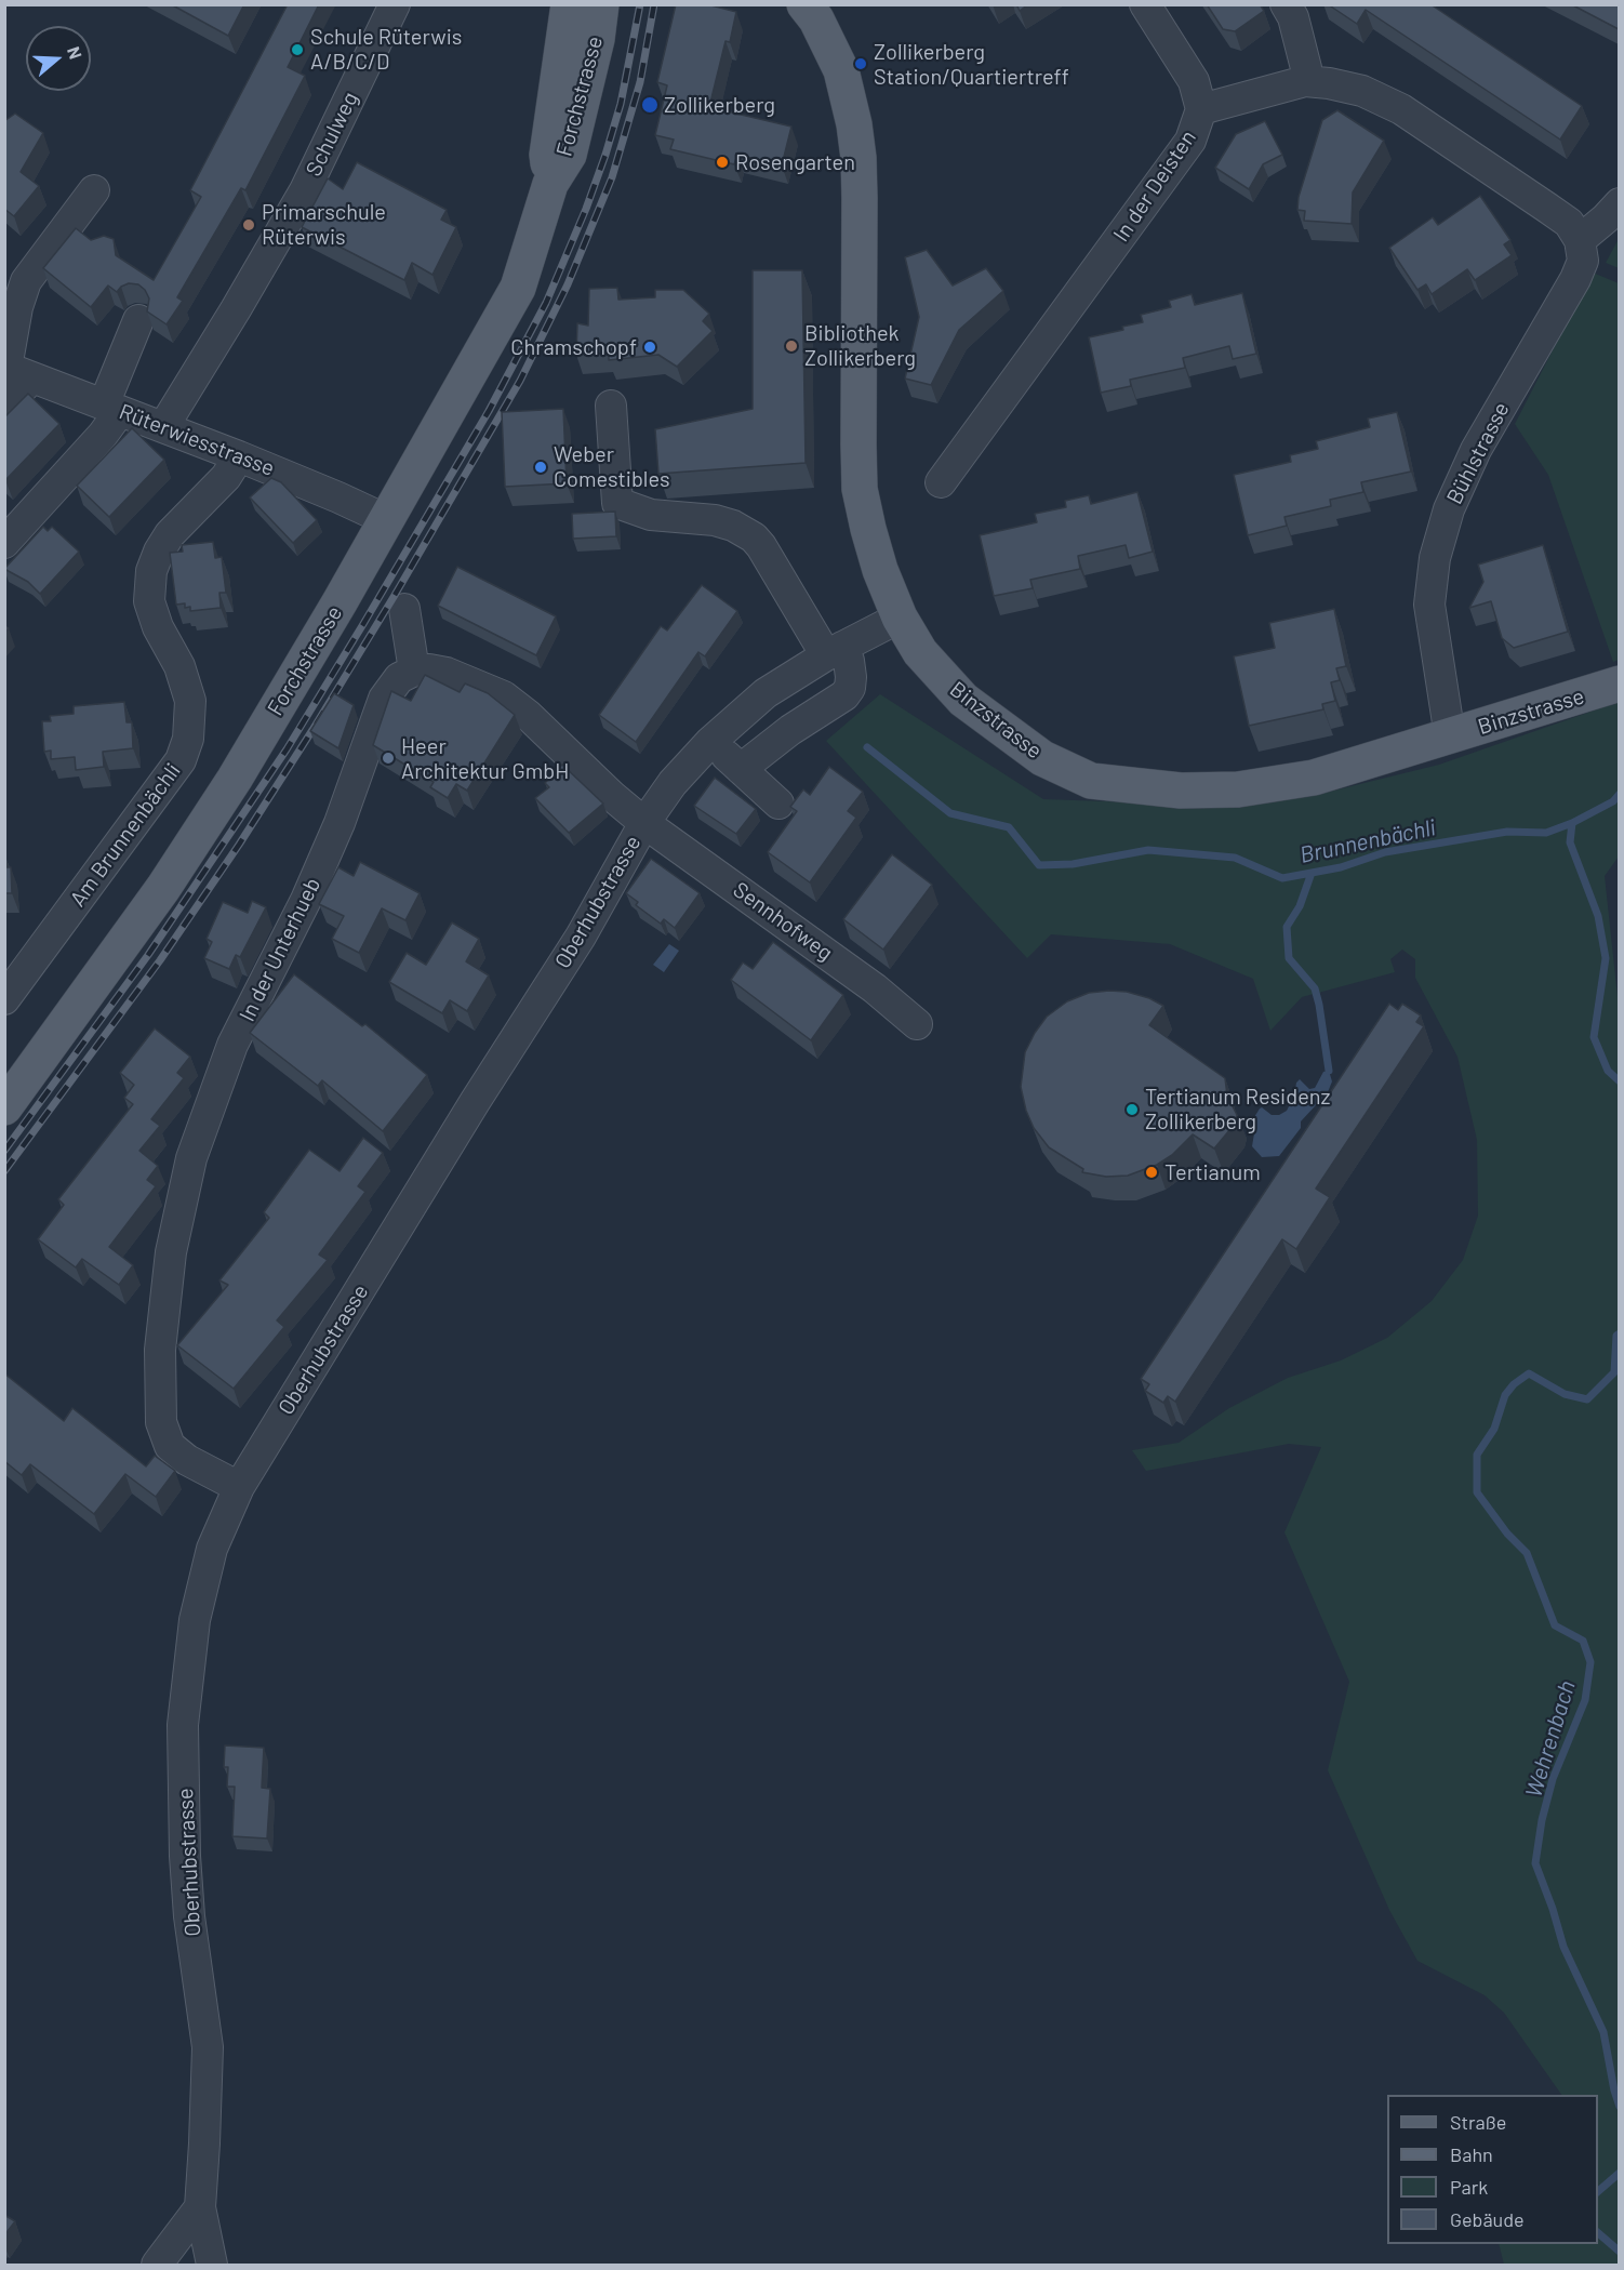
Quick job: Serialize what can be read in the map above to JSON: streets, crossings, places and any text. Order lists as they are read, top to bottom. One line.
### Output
{"streets":{"main road":["Forchstrasse","Binzstrasse"],"street":["Schulweg","In der Deisten","Rüterwiesstrasse","Bühlstrasse","Am Brunnenbächli","Oberhubstrasse","Sennhofweg","In der Unterhueb"]},"crossings":[["Forchstrasse","Rüterwiesstrasse"],["Schulweg","Rüterwiesstrasse"],["In der Deisten","Bühlstrasse"],["Rüterwiesstrasse","Am Brunnenbächli"],["Bühlstrasse","Binzstrasse"],["Binzstrasse","Oberhubstrasse"],["Oberhubstrasse","Sennhofweg"],["Oberhubstrasse","In der Unterhueb"]],"water":["Brunnenbächli","Wehrenbach"],"places":["Schule Rüterwis A/B/C/D","Zollikerberg Station/Quartiertreff","Zollikerberg","Rosengarten","Primarschule Rüterwis","Bibliothek Zollikerberg","Chramschopf","Weber Comestibles","Heer Architektur GmbH","Tertianum Residenz Zollikerberg","Tertianum"],"legend":["Straße","Bahn","Park","Gebäude"],"north":"right"}
